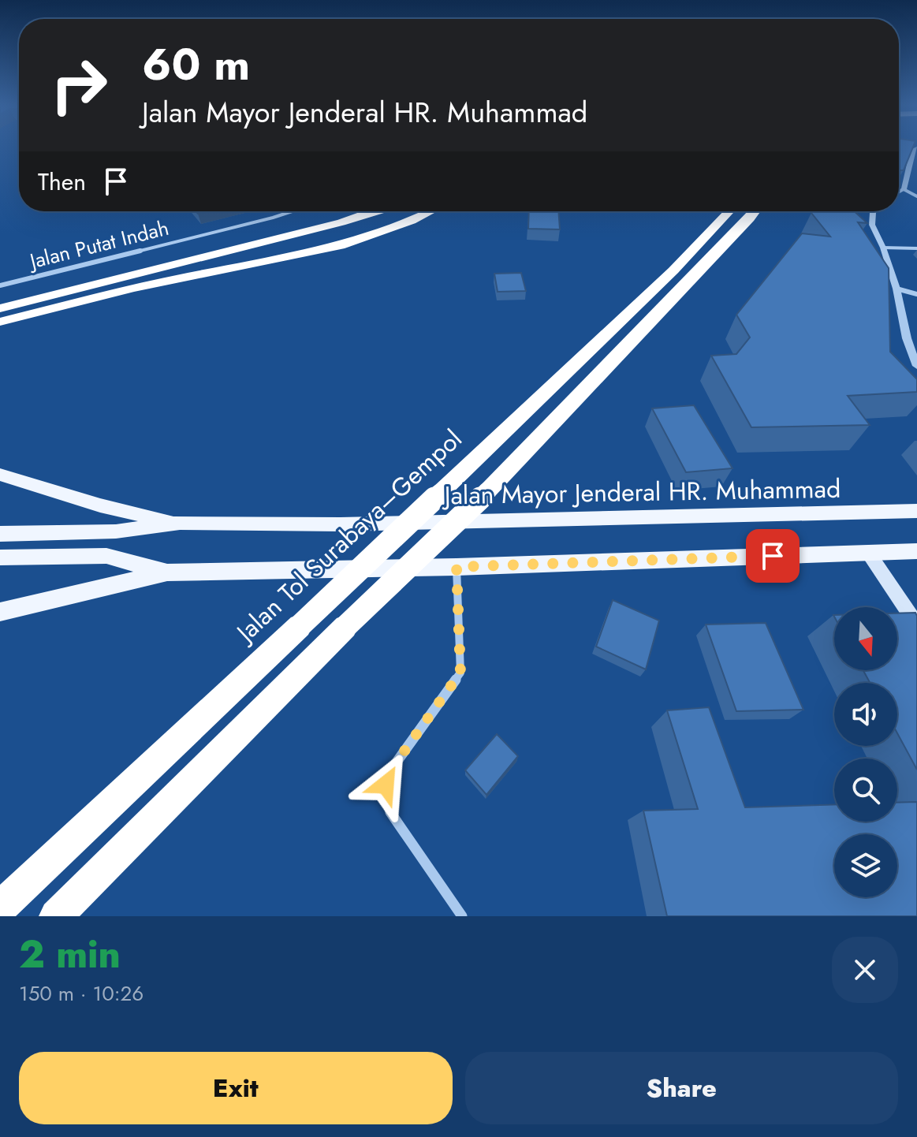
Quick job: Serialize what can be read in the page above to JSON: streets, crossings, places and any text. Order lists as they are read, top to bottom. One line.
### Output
{"streets":{"highway":["Jalan Tol Surabaya–Gempol"],"main road":["Jalan Mayor Jenderal HR. Muhammad"],"street":["Jalan Putat Indah"]},"north":"bottom","page":{"turn":["60 m","Jalan Mayor Jenderal HR. Muhammad"],"then":"Then","heading":["2 min","150 m · 10:26"],"buttons":["Exit","Share"]}}
